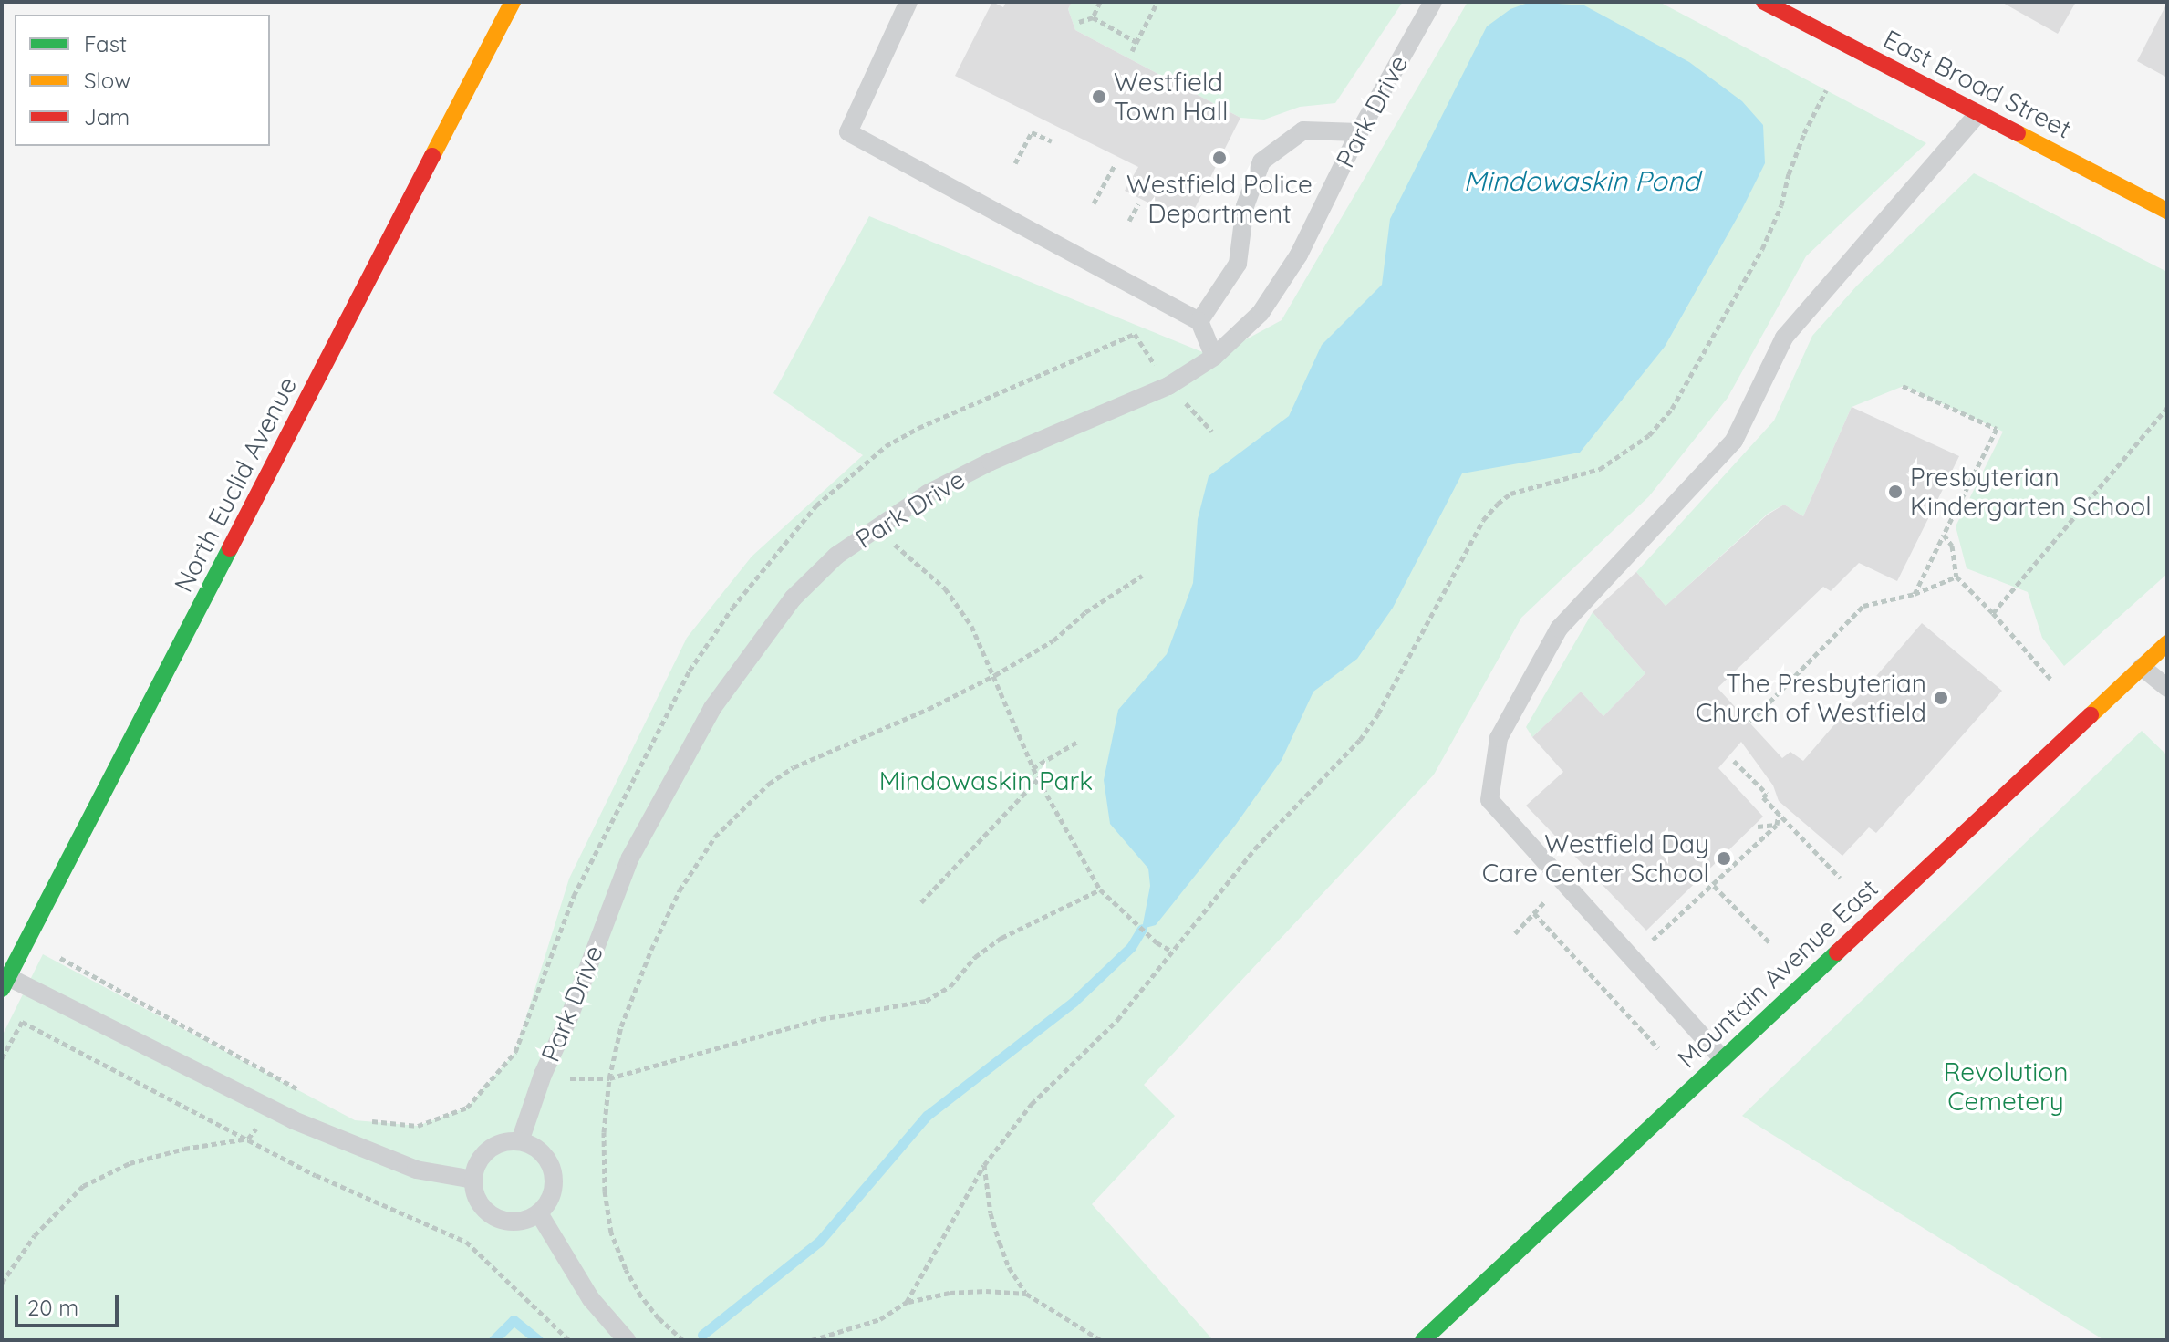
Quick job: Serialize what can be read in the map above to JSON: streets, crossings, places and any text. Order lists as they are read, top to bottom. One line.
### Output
{"streets":{"street":["East Broad Street","North Euclid Avenue","Mountain Avenue East"],"lane":["Park Drive"]},"water":["Mindowaskin Pond"],"parks":["Mindowaskin Park","Revolution Cemetery"],"places":["Westfield Town Hall","Westfield Police Department","Presbyterian Kindergarten School","The Presbyterian Church of Westfield","Westfield Day Care Center School"],"legend":["Fast","Slow","Jam"],"scale_bar":"20 m"}
